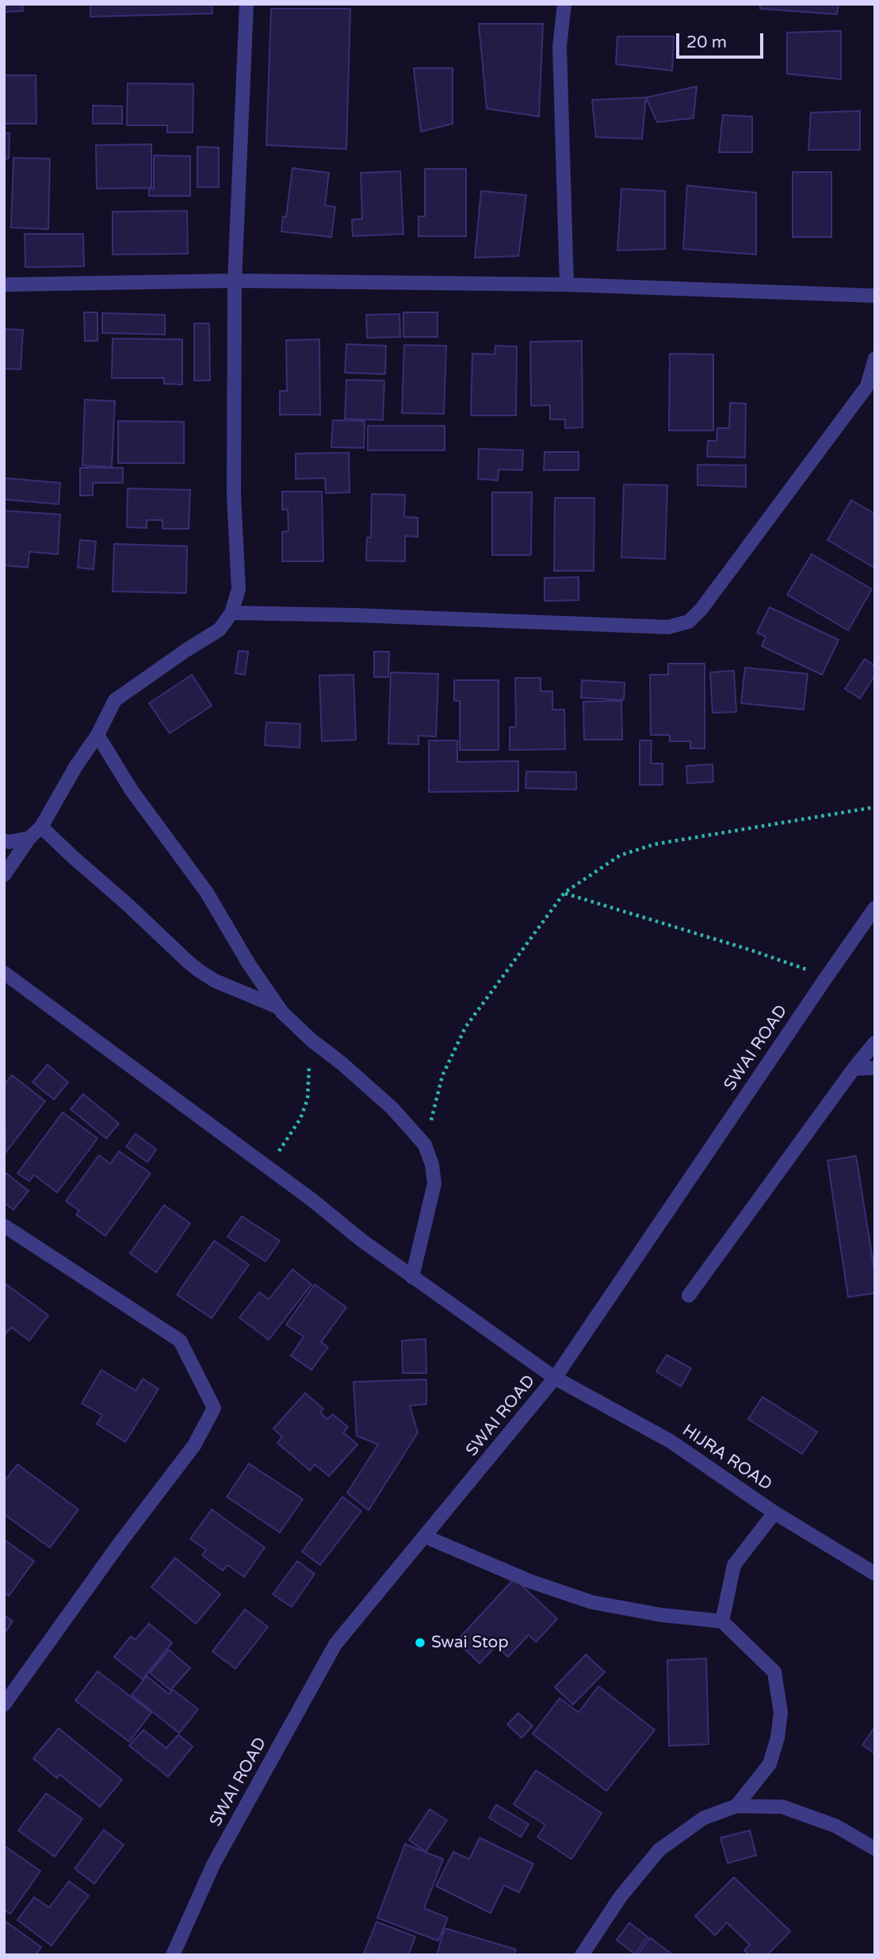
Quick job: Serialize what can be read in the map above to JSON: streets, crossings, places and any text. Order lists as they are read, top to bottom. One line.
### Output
{"streets":{"street":["SWAI ROAD","HIJRA ROAD"]},"crossings":[["SWAI ROAD","HIJRA ROAD"]],"places":["Swai Stop"],"scale_bar":"20 m"}
